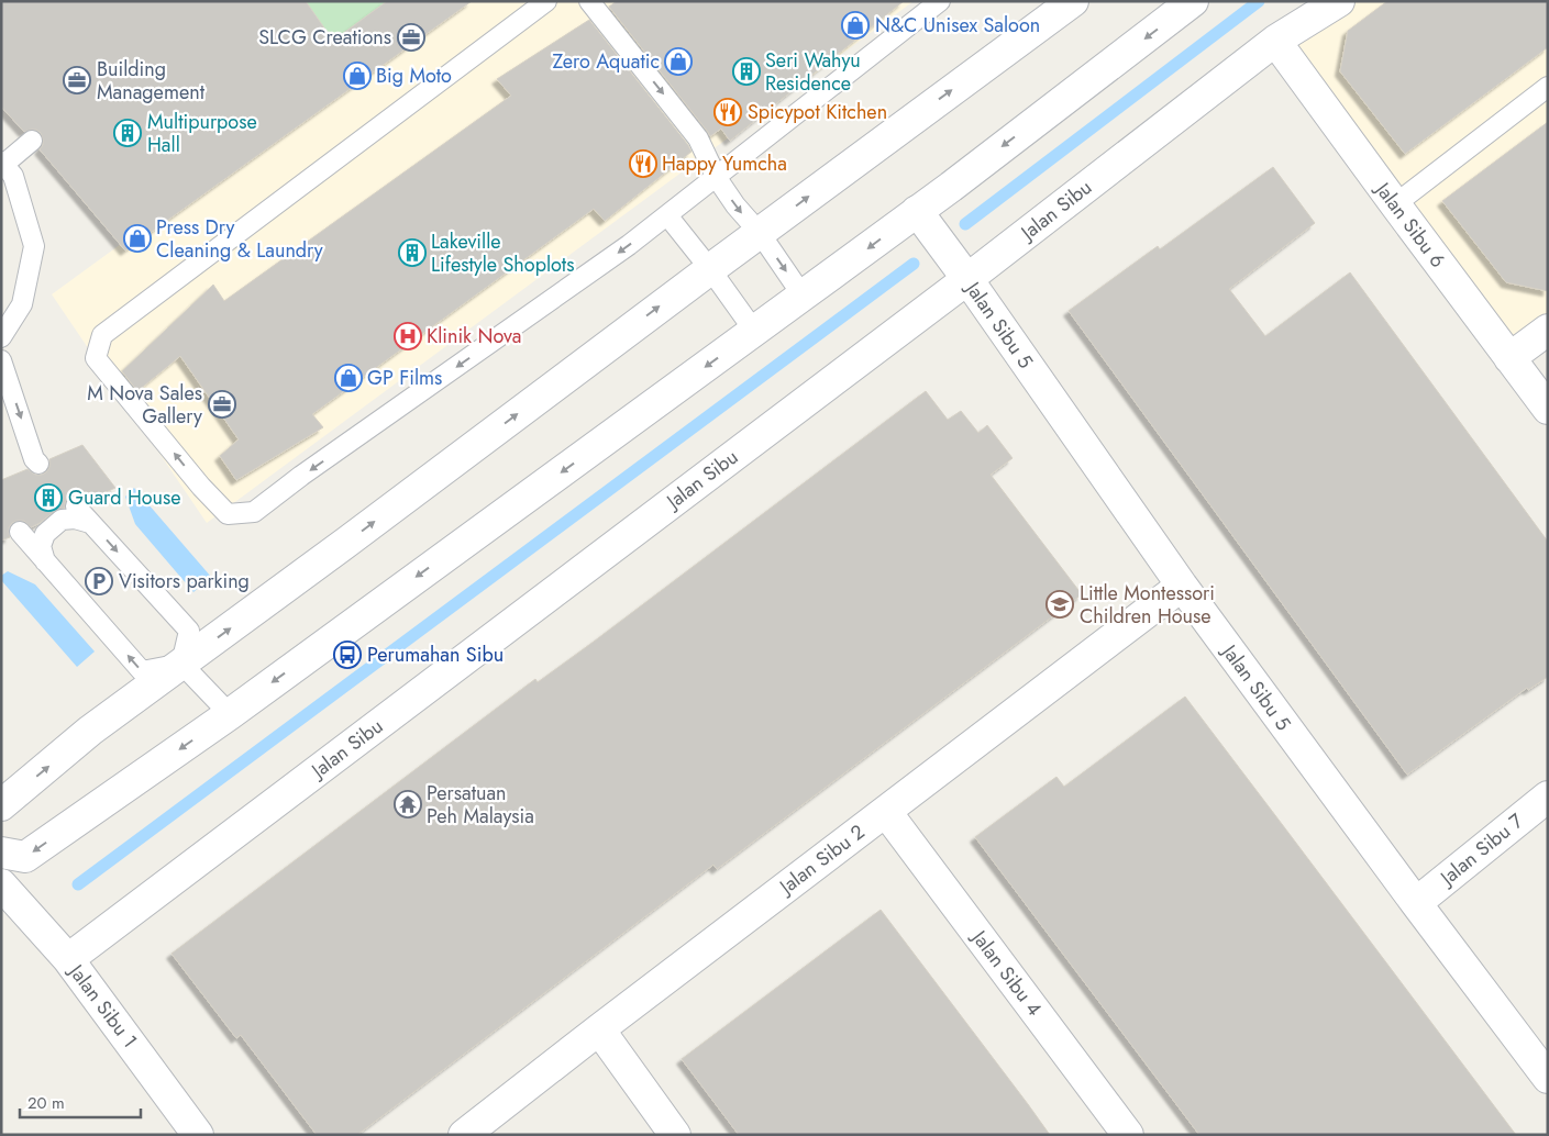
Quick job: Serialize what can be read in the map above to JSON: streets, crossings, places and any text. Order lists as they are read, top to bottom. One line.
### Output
{"streets":{"street":["Jalan Sibu","Jalan Sibu 6","Jalan Sibu 5","Jalan Sibu 7","Jalan Sibu 2","Jalan Sibu 4","Jalan Sibu 1"]},"crossings":[["Jalan Sibu","Jalan Sibu 6"],["Jalan Sibu","Jalan Sibu 5"],["Jalan Sibu","Jalan Sibu 1"],["Jalan Sibu 5","Jalan Sibu 7"],["Jalan Sibu 5","Jalan Sibu 2"],["Jalan Sibu 2","Jalan Sibu 4"]],"places":{"shop":["N&C Unisex Saloon","Zero Aquatic","Big Moto","Press Dry Cleaning & Laundry","GP Films"],"office":["SLCG Creations","Building Management","M Nova Sales Gallery"],"building":["Seri Wahyu Residence","Multipurpose Hall","Lakeville Lifestyle Shoplots","Guard House"],"restaurant":["Spicypot Kitchen","Happy Yumcha"],"hospital":["Klinik Nova"],"parking":["Visitors parking"],"school or university":["Little Montessori Children House"],"bus stop":["Perumahan Sibu"],"temple":["Persatuan Peh Malaysia"]},"scale_bar":"20 m"}
